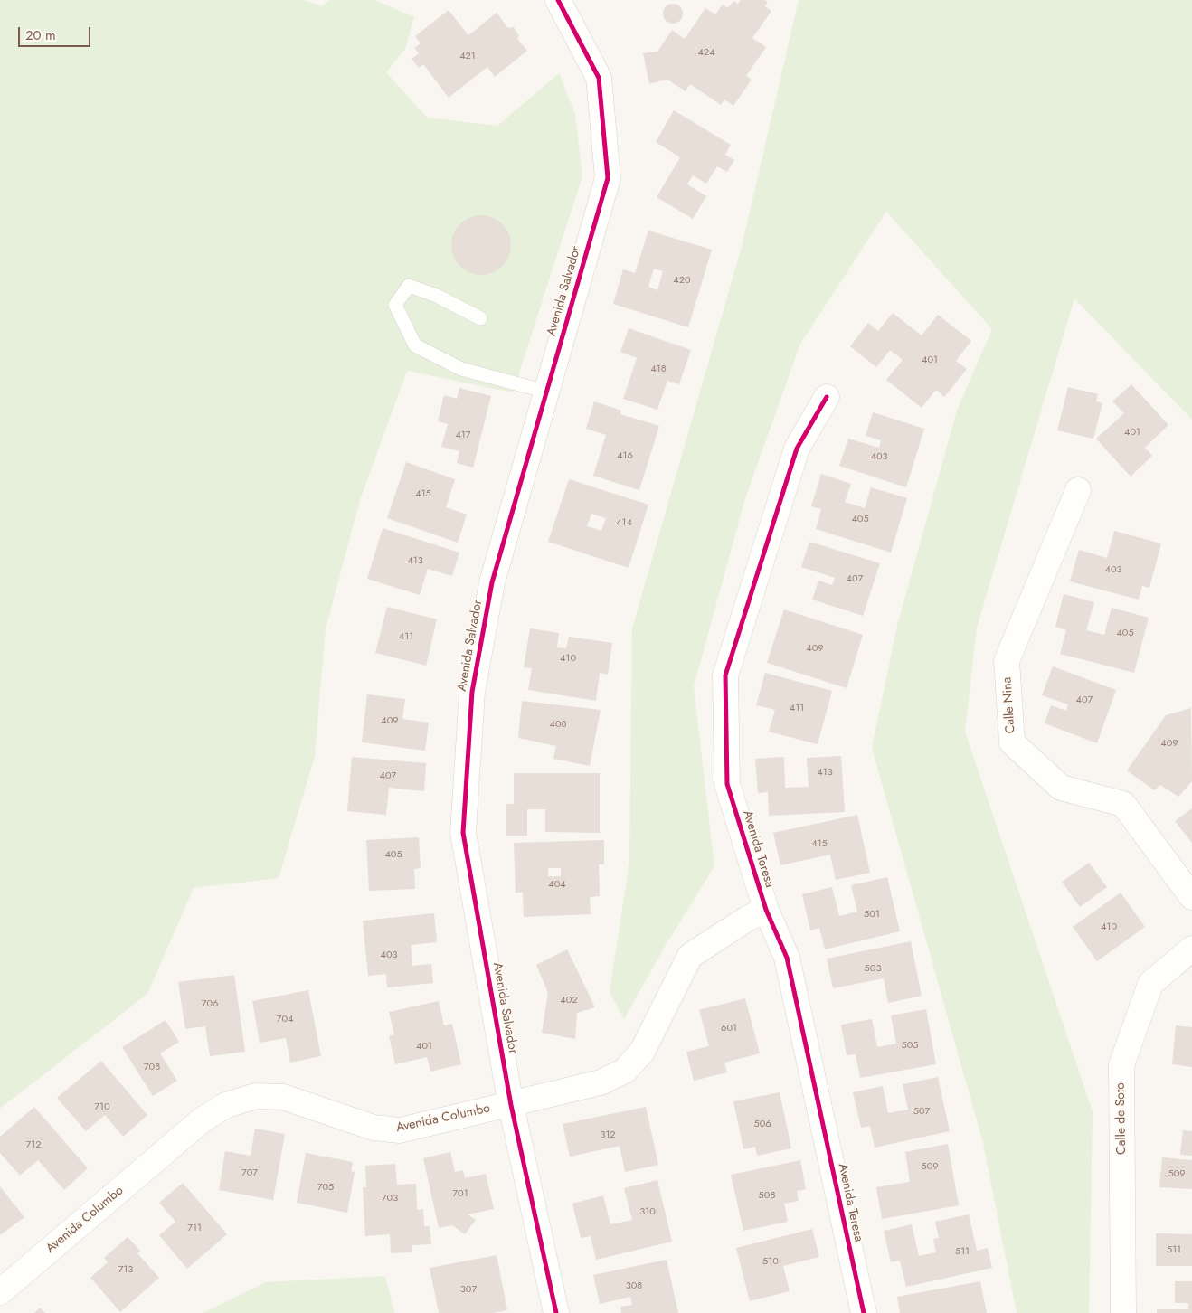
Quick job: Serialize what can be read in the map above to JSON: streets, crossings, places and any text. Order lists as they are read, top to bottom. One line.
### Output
{"streets":{"street":["Avenida Salvador","Calle Nina","Avenida Teresa","Avenida Columbo","Calle de Soto"]},"crossings":[["Avenida Salvador","Avenida Columbo"],["Avenida Teresa","Avenida Columbo"]],"house_numbers":["424","421","420","401","418","401","417","416","403","415","405","414","413","403","407","405","411","409","410","407","411","409","408","409","413","407","415","405","404","501","410","403","503","402","706","704","601","505","401","708","710","507","506","312","712","509","707","509","705","701","508","703","310","711","511","511","510","713","308","307"],"scale_bar":"20 m"}
